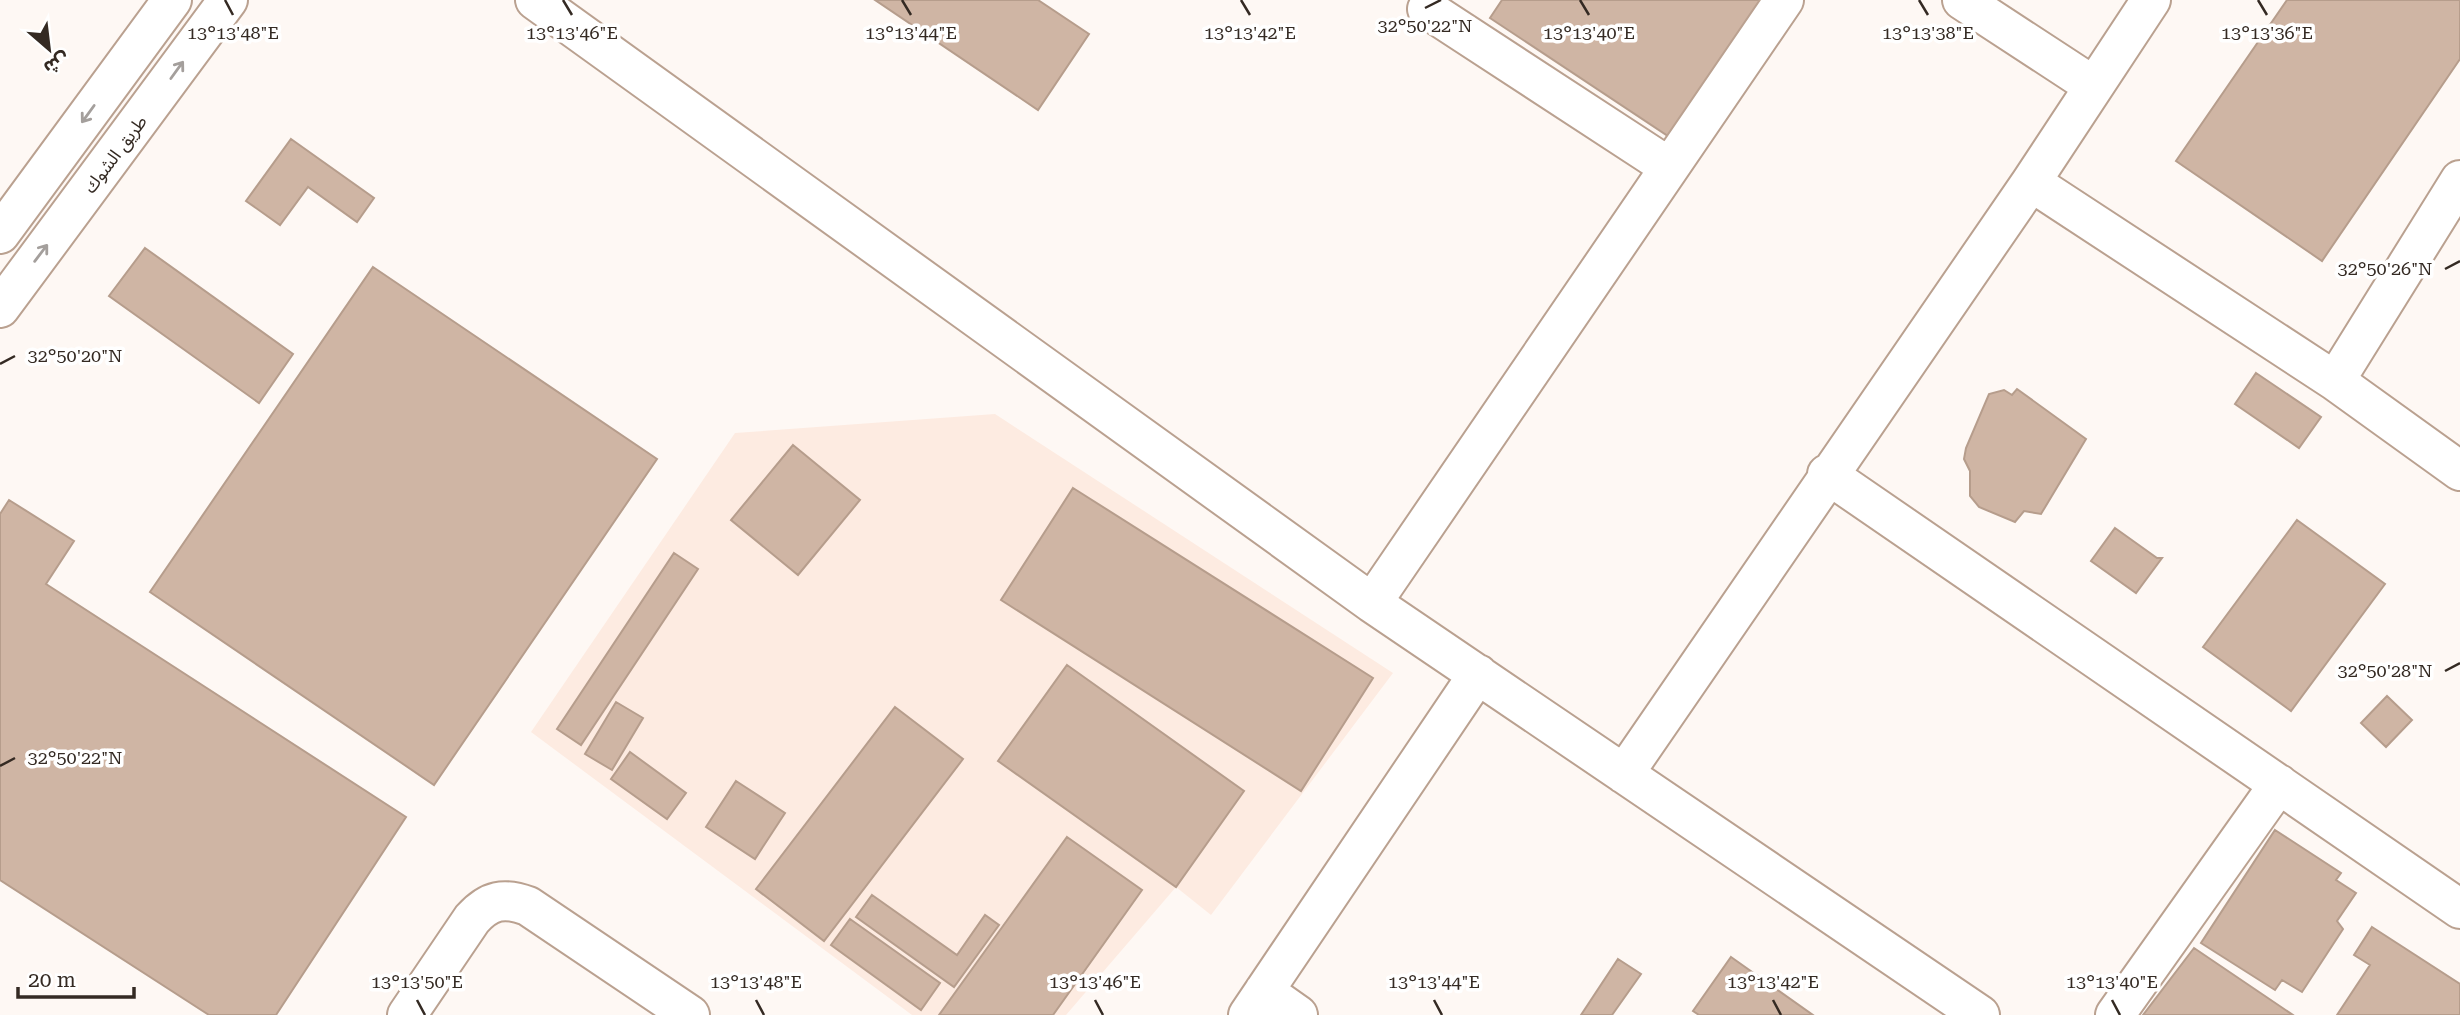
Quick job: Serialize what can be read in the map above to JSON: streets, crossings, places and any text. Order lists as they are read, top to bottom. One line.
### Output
{"streets":{"street":["طريق الشوك"]},"scale_bar":"20 m","north":"bottom right","coordinates":["32°50'22\"N","13°13'48\"E","13°13'46\"E","13°13'44\"E","13°13'42\"E","13°13'40\"E","13°13'38\"E","13°13'36\"E","32°50'26\"N","32°50'20\"N","32°50'28\"N","13°13'50\"E"]}
